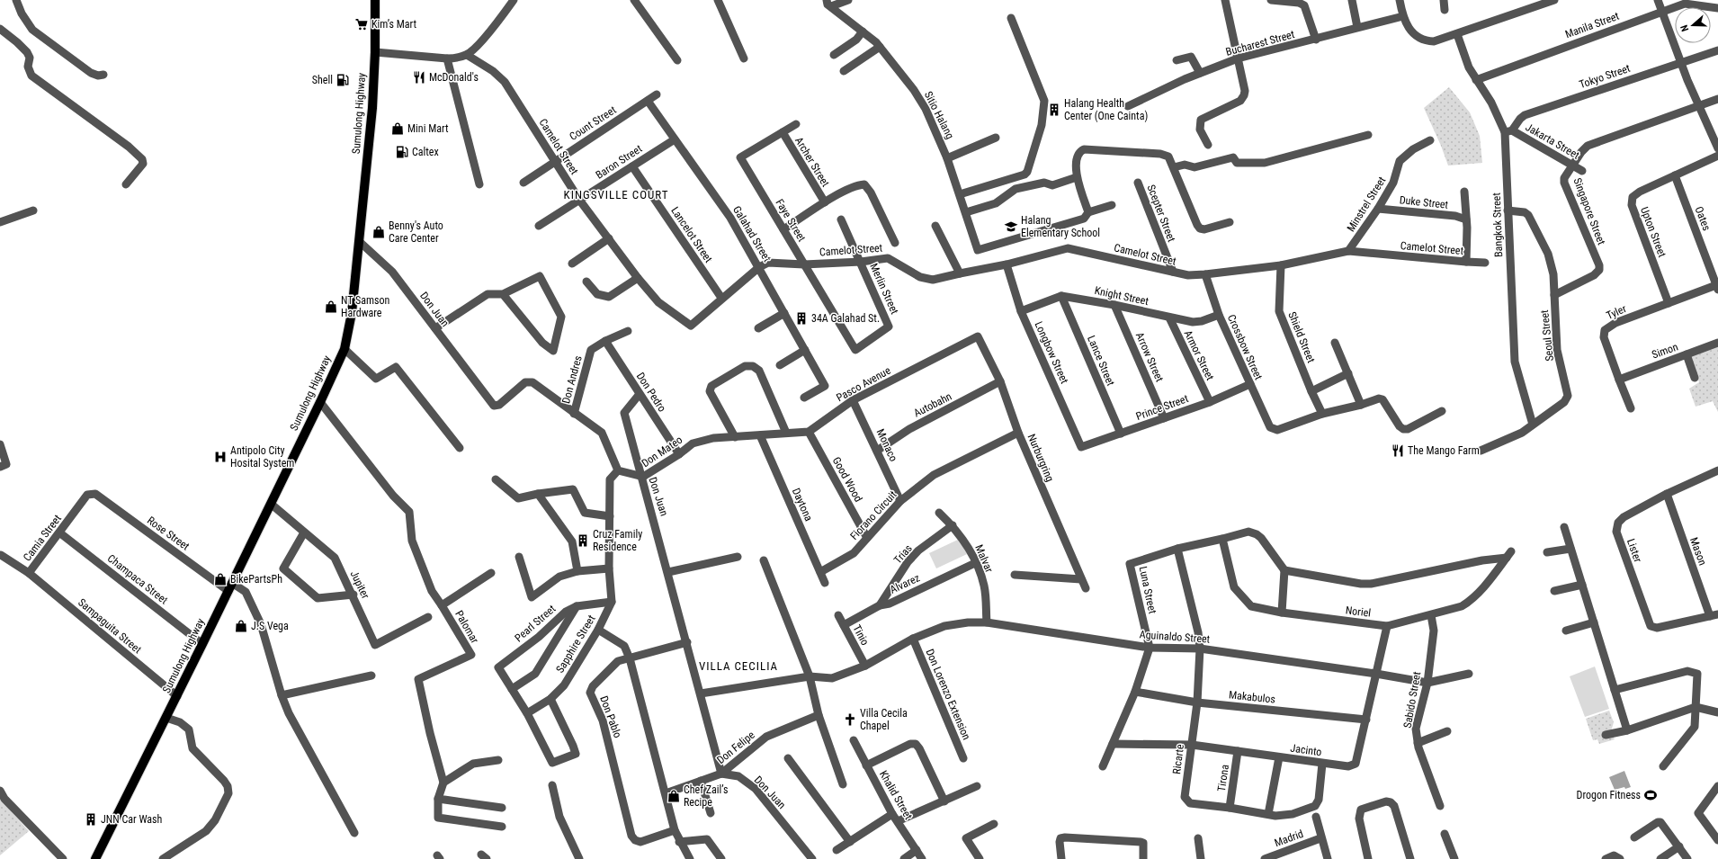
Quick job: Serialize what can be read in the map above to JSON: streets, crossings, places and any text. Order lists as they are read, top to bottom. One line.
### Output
{"streets":{"main road":["Sumulong Highway"],"street":["Manila Street","Bucharest Street","Tokyo Street","Sitio Halang","Count Street","Jakarta Street","Camelot Street","Baron Street","Archer Street","Duke Street","Minstrel Street","Singapore Street","Scepter Street","Oates","Faye Street","Bangkok Street","Upton Street","Galahad Street","Lancelot Street","Merlin Street","Knight Street","Don Juan","Tyler","Seoul Street","Shield Street","Crossbow Street","Simon","Longbow Street","Armor Street","Arrow Street","Lance Street","Don Andres","Pasco Avenue","Don Pedro","Autobahn","Prince Street","Monaco","Don Mateo","Nurburgring","Good Wood","Daytona","Fiorano Circuit","Rose Street","Camia Street","Lister","Mason","Trias","Malvar","Champaca Street","Alvarez","Jupiter","Luna Street","Noriel","Pearl Street","Sampaguita Street","Palomar","Tinio","Aguinaldo Street","Sapphire Street","Don Lorenzo Extension","Makabulos","Sabido Street","Don Pablo","Don Felipe","Jacinto","Ricarte","Tirona","Khalid Street","Madrid"]},"crossings":[["Manila Street","Bangkok Street"],["Tokyo Street","Jakarta Street"],["Tokyo Street","Bangkok Street"],["Sumulong Highway","Don Juan"],["Sumulong Highway","Rose Street"],["Sumulong Highway","Champaca Street"],["Sumulong Highway","Jupiter"],["Sumulong Highway","Sampaguita Street"],["Sumulong Highway","Palomar"],["Count Street","Camelot Street"],["Count Street","Galahad Street"],["Jakarta Street","Singapore Street"],["Jakarta Street","Bangkok Street"],["Camelot Street","Baron Street"],["Camelot Street","Minstrel Street"],["Camelot Street","Scepter Street"],["Camelot Street","Faye Street"],["Camelot Street","Galahad Street"],["Camelot Street","Lancelot Street"],["Camelot Street","Merlin Street"],["Camelot Street","Shield Street"],["Camelot Street","Crossbow Street"],["Camelot Street","Longbow Street"],["Baron Street","Galahad Street"],["Baron Street","Lancelot Street"],["Archer Street","Faye Street"],["Duke Street","Minstrel Street"],["Singapore Street","Seoul Street"],["Oates","Upton Street"],["Oates","Tyler"],["Faye Street","Merlin Street"],["Bangkok Street","Seoul Street"],["Upton Street","Tyler"],["Knight Street","Crossbow Street"],["Knight Street","Armor Street"],["Knight Street","Arrow Street"],["Knight Street","Lance Street"],["Don Juan","Don Andres"],["Don Juan","Don Mateo"],["Don Juan","Aguinaldo Street"],["Don Juan","Don Pablo"],["Don Juan","Don Felipe"],["Tyler","Simon"],["Shield Street","Crossbow Street"],["Crossbow Street","Prince Street"],["Longbow Street","Prince Street"],["Armor Street","Prince Street"],["Arrow Street","Prince Street"],["Lance Street","Prince Street"],["Don Andres","Don Pedro"],["Pasco Avenue","Monaco"],["Pasco Avenue","Nurburgring"],["Pasco Avenue","Good Wood"],["Don Pedro","Don Mateo"],["Autobahn","Monaco"],["Autobahn","Nurburgring"],["Monaco","Fiorano Circuit"],["Nurburgring","Fiorano Circuit"],["Good Wood","Fiorano Circuit"],["Daytona","Fiorano Circuit"],["Rose Street","Camia Street"],["Camia Street","Champaca Street"],["Camia Street","Sampaguita Street"],["Lister","Mason"],["Trias","Malvar"],["Trias","Alvarez"],["Malvar","Alvarez"],["Malvar","Aguinaldo Street"],["Alvarez","Tinio"],["Luna Street","Noriel"],["Luna Street","Aguinaldo Street"],["Luna Street","Ricarte"],["Noriel","Sabido Street"],["Noriel","Jacinto"],["Pearl Street","Sapphire Street"],["Tinio","Aguinaldo Street"],["Aguinaldo Street","Don Lorenzo Extension"],["Aguinaldo Street","Sabido Street"],["Aguinaldo Street","Jacinto"],["Aguinaldo Street","Ricarte"],["Makabulos","Jacinto"],["Makabulos","Ricarte"],["Jacinto","Ricarte"],["Jacinto","Tirona"],["Ricarte","Tirona"]],"districts":["KINGSVILLE COURT","VILLA CECILIA"],"places":{"supermarket":["Kim’s Mart"],"restaurant":["McDonald's","The Mango Farm"],"fuel station":["Shell","Caltex"],"building":["Halang Health Center (One Cainta)","34A Galahad St.","Cruz Family Residence","JNN Car Wash"],"shop":["Mini Mart","Benny's Auto Care Center","NT Samson Hardware","BikePartsPh","J.S Vega","Chef Zail’s Recipe"],"school or university":["Halang Elementary School"],"hospital":["Antipolo City Hosital System"],"church":["Villa Cecila Chapel"],"sports":["Drogon Fitness"]},"north":"left"}
